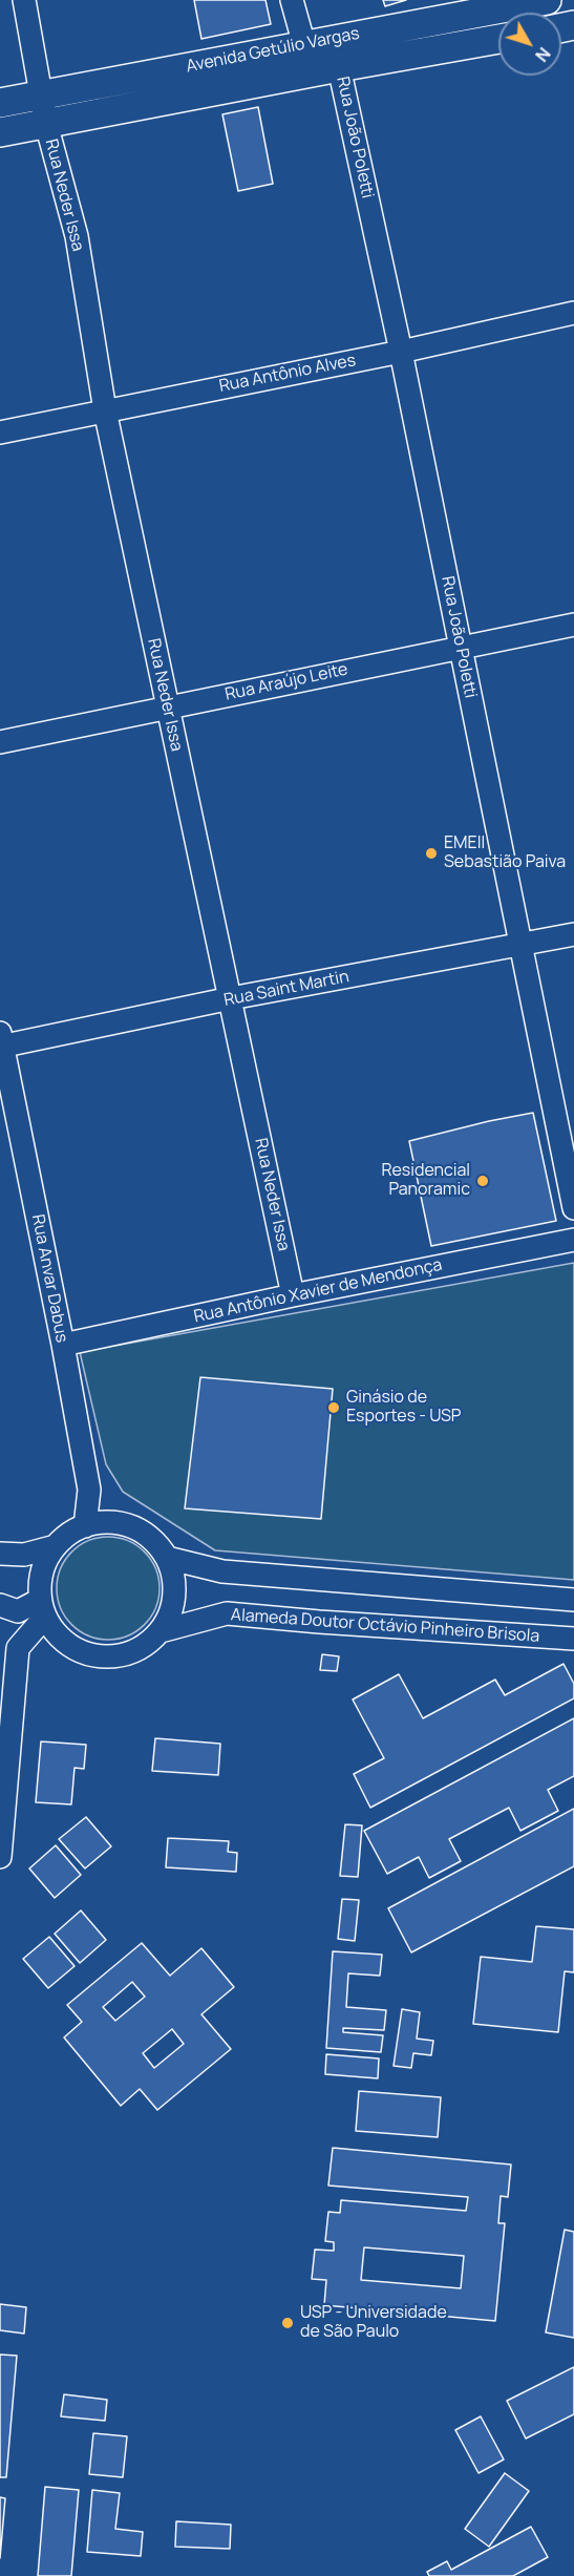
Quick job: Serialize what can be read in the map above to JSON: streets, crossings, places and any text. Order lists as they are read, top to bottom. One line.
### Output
{"streets":{"main road":["Avenida Getúlio Vargas"],"street":["Rua João Poletti","Rua Neder Issa","Rua Antônio Alves","Rua Araújo Leite","Rua Saint Martin","Rua Anvar Dabus","Rua Antônio Xavier de Mendonça","Alameda Doutor Octávio Pinheiro Brisola"]},"crossings":[["Avenida Getúlio Vargas","Rua João Poletti"],["Avenida Getúlio Vargas","Rua Neder Issa"],["Rua João Poletti","Rua Antônio Alves"],["Rua João Poletti","Rua Araújo Leite"],["Rua João Poletti","Rua Saint Martin"],["Rua Neder Issa","Rua Antônio Alves"],["Rua Neder Issa","Rua Araújo Leite"],["Rua Neder Issa","Rua Saint Martin"],["Rua Neder Issa","Rua Antônio Xavier de Mendonça"],["Rua Saint Martin","Rua Anvar Dabus"],["Rua Anvar Dabus","Rua Antônio Xavier de Mendonça"],["Rua Anvar Dabus","Alameda Doutor Octávio Pinheiro Brisola"]],"places":["EMEII Sebastião Paiva","Residencial Panoramic","Ginásio de Esportes - USP","USP - Universidade de São Paulo"],"north":"bottom right"}
